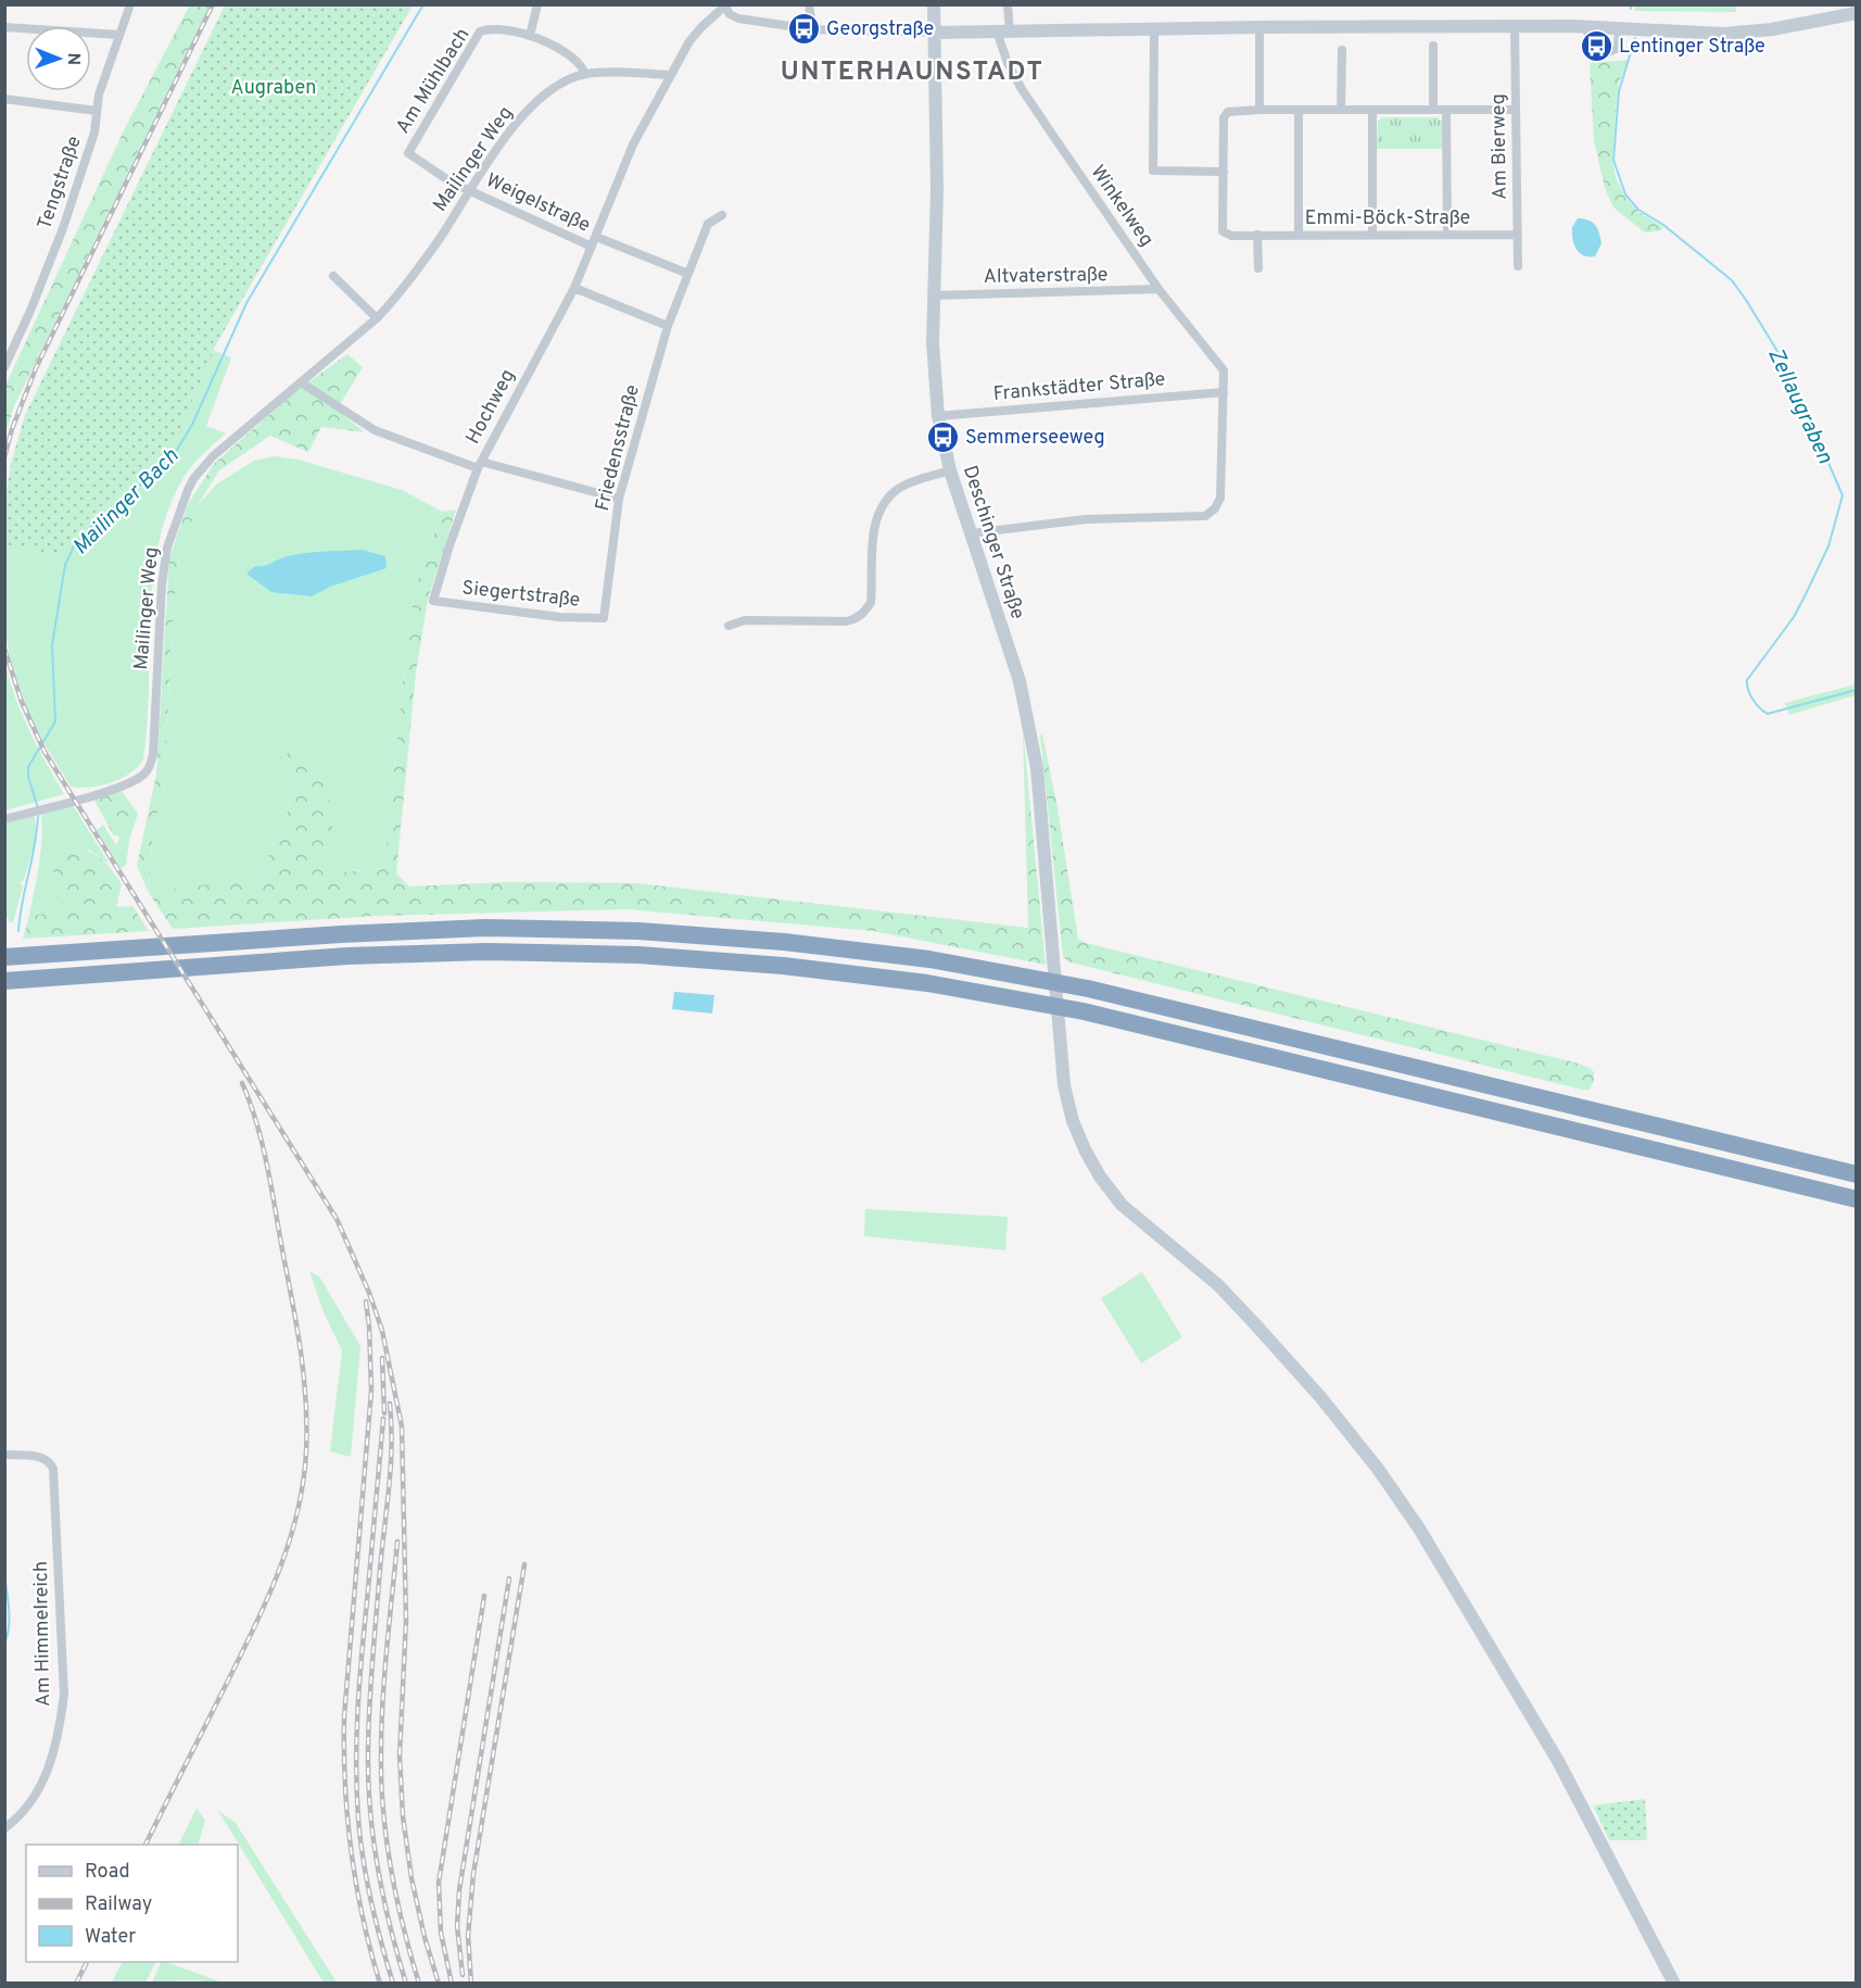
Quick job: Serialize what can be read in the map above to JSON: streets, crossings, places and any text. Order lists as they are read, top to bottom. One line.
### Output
{"streets":{"street":["Am Mühlbach","Am Bierweg","Mailinger Weg","Tengstraße","Weigelstraße","Winkelweg","Emmi-Böck-Straße","Altvaterstraße","Frankstädter Straße","Hochweg","Friedensstraße","Deschinger Straße","Siegertstraße","Am Himmelreich"]},"crossings":[["Am Mühlbach","Mailinger Weg"],["Am Mühlbach","Weigelstraße"],["Am Bierweg","Emmi-Böck-Straße"],["Mailinger Weg","Weigelstraße"],["Mailinger Weg","Hochweg"],["Weigelstraße","Hochweg"],["Winkelweg","Altvaterstraße"],["Winkelweg","Frankstädter Straße"],["Altvaterstraße","Deschinger Straße"],["Frankstädter Straße","Deschinger Straße"],["Hochweg","Siegertstraße"],["Friedensstraße","Siegertstraße"]],"districts":["UNTERHAUNSTADT"],"water":["Zellaugraben","Mailinger Bach"],"parks":["Augraben"],"places":{"bus stop":["Georgstraße","Lentinger Straße","Semmerseeweg"]},"legend":["Road","Railway","Water"],"north":"right"}
